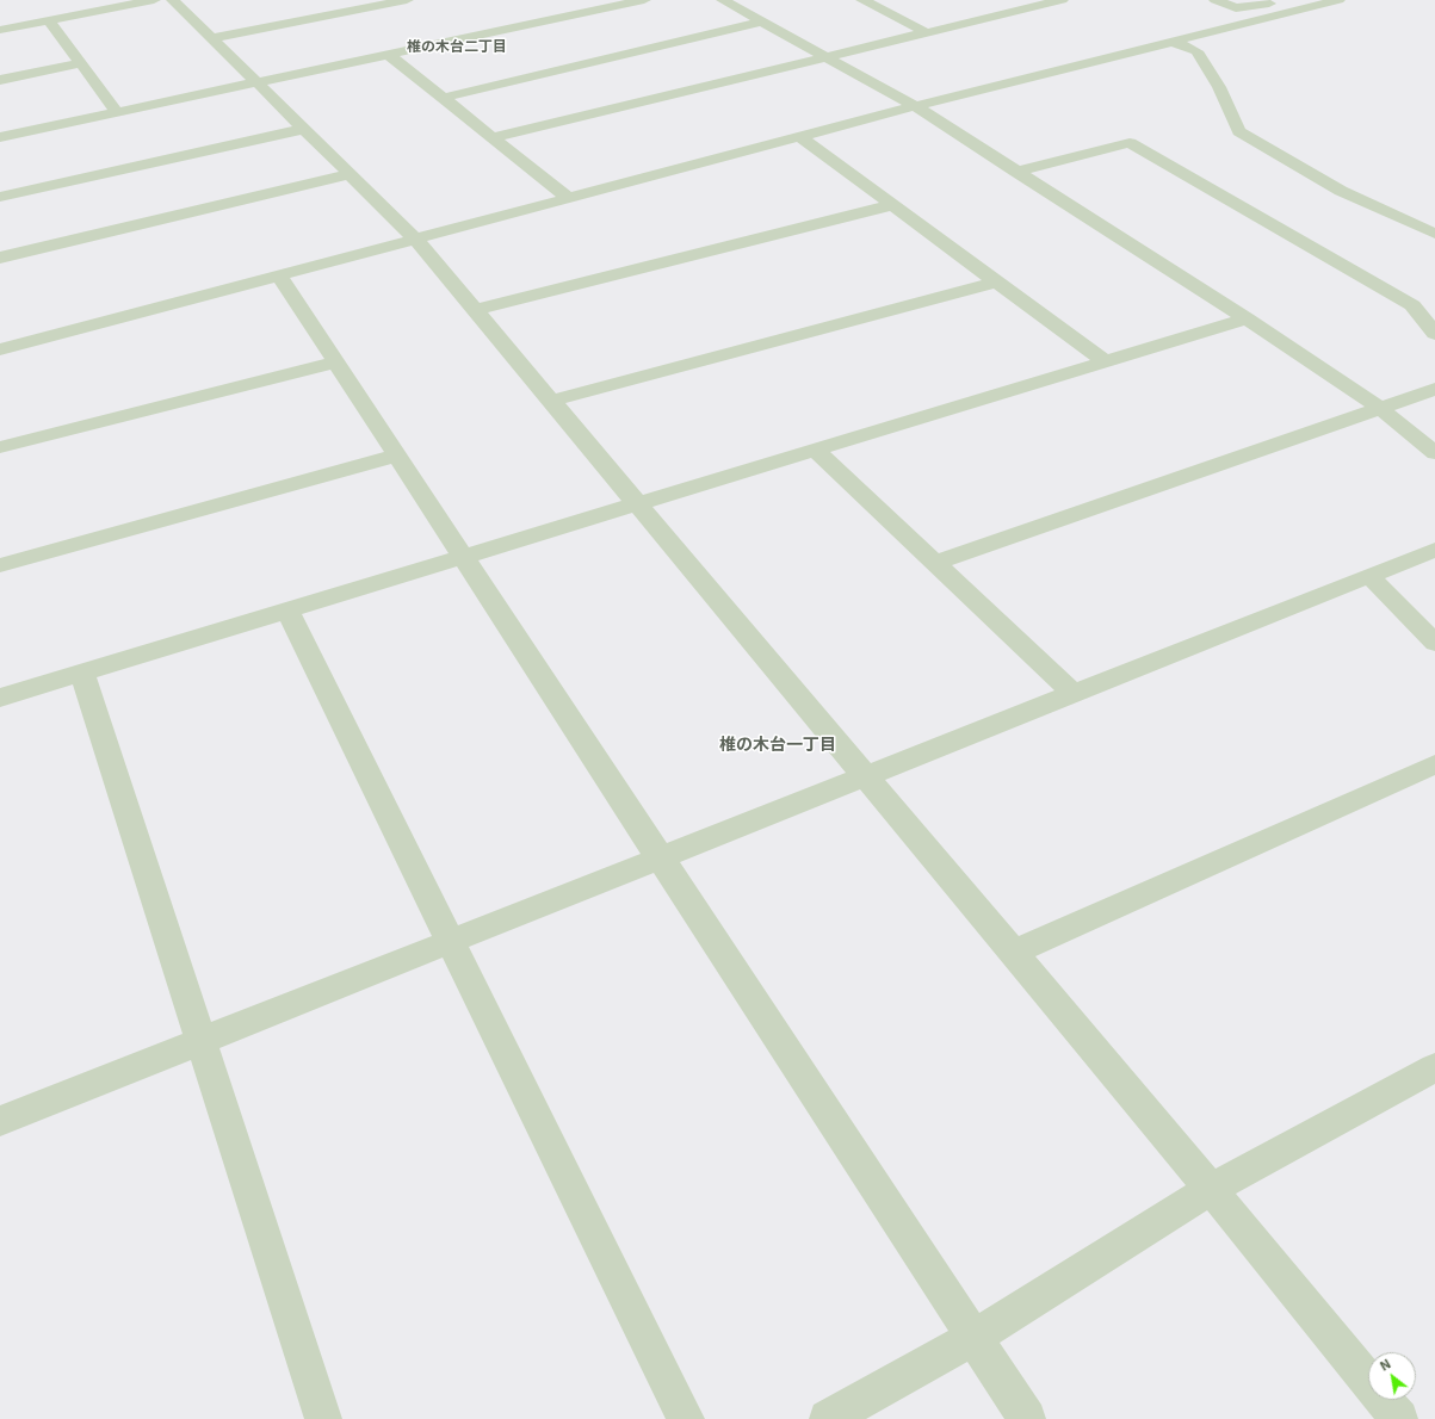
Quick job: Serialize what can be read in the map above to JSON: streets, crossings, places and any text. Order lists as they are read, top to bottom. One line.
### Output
{"districts":["椎の木台二丁目","椎の木台一丁目"],"north":"top left"}
